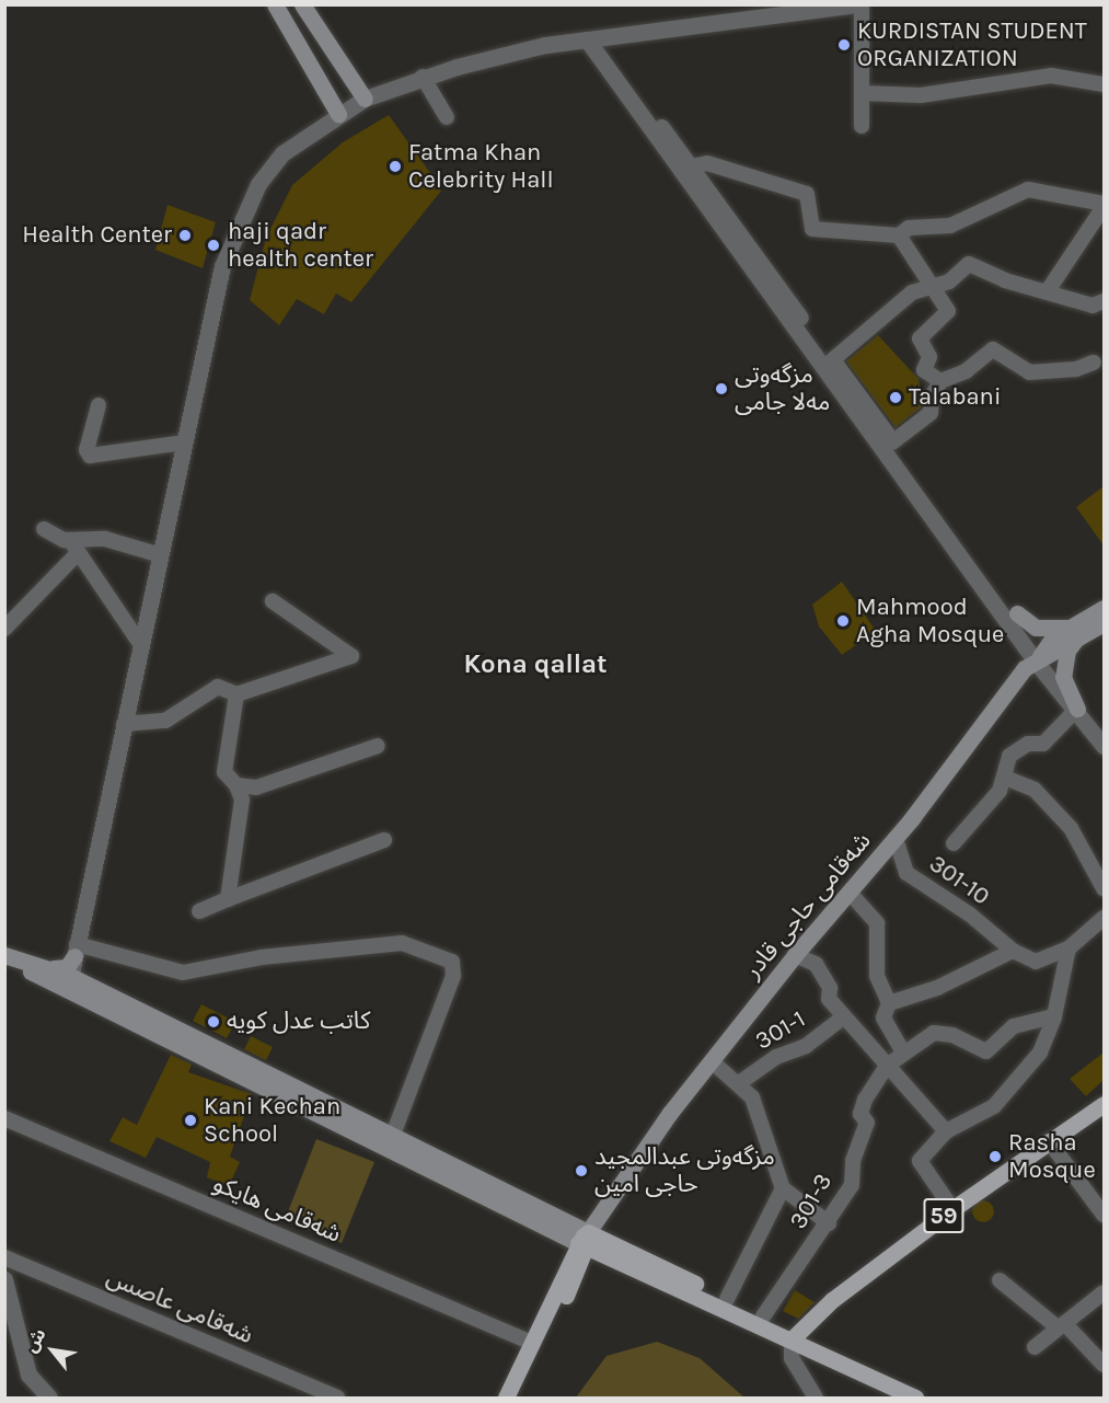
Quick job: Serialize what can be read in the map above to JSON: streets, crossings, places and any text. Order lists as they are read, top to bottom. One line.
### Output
{"streets":{"main road":["شەقامی حاجی قادر","59"],"street":["301-10","301-1","301-3","شه‌قامی هایكو","شه‌قامی عاصس"]},"crossings":[["301-10","شەقامی حاجی قادر"]],"districts":["Kona qallat"],"places":["KURDISTAN STUDENT ORGANIZATION","Fatma Khan Celebrity Hall","Health Center","haji qadr health center","مزگه‌وتی مه‌لا جامی","Talabani","Mahmood Agha Mosque","كاتب عدل كويه","Kani Kechan School","Rasha Mosque","مزگه‌وتی عبدالمجید حاجی امین"],"north":"top left"}
